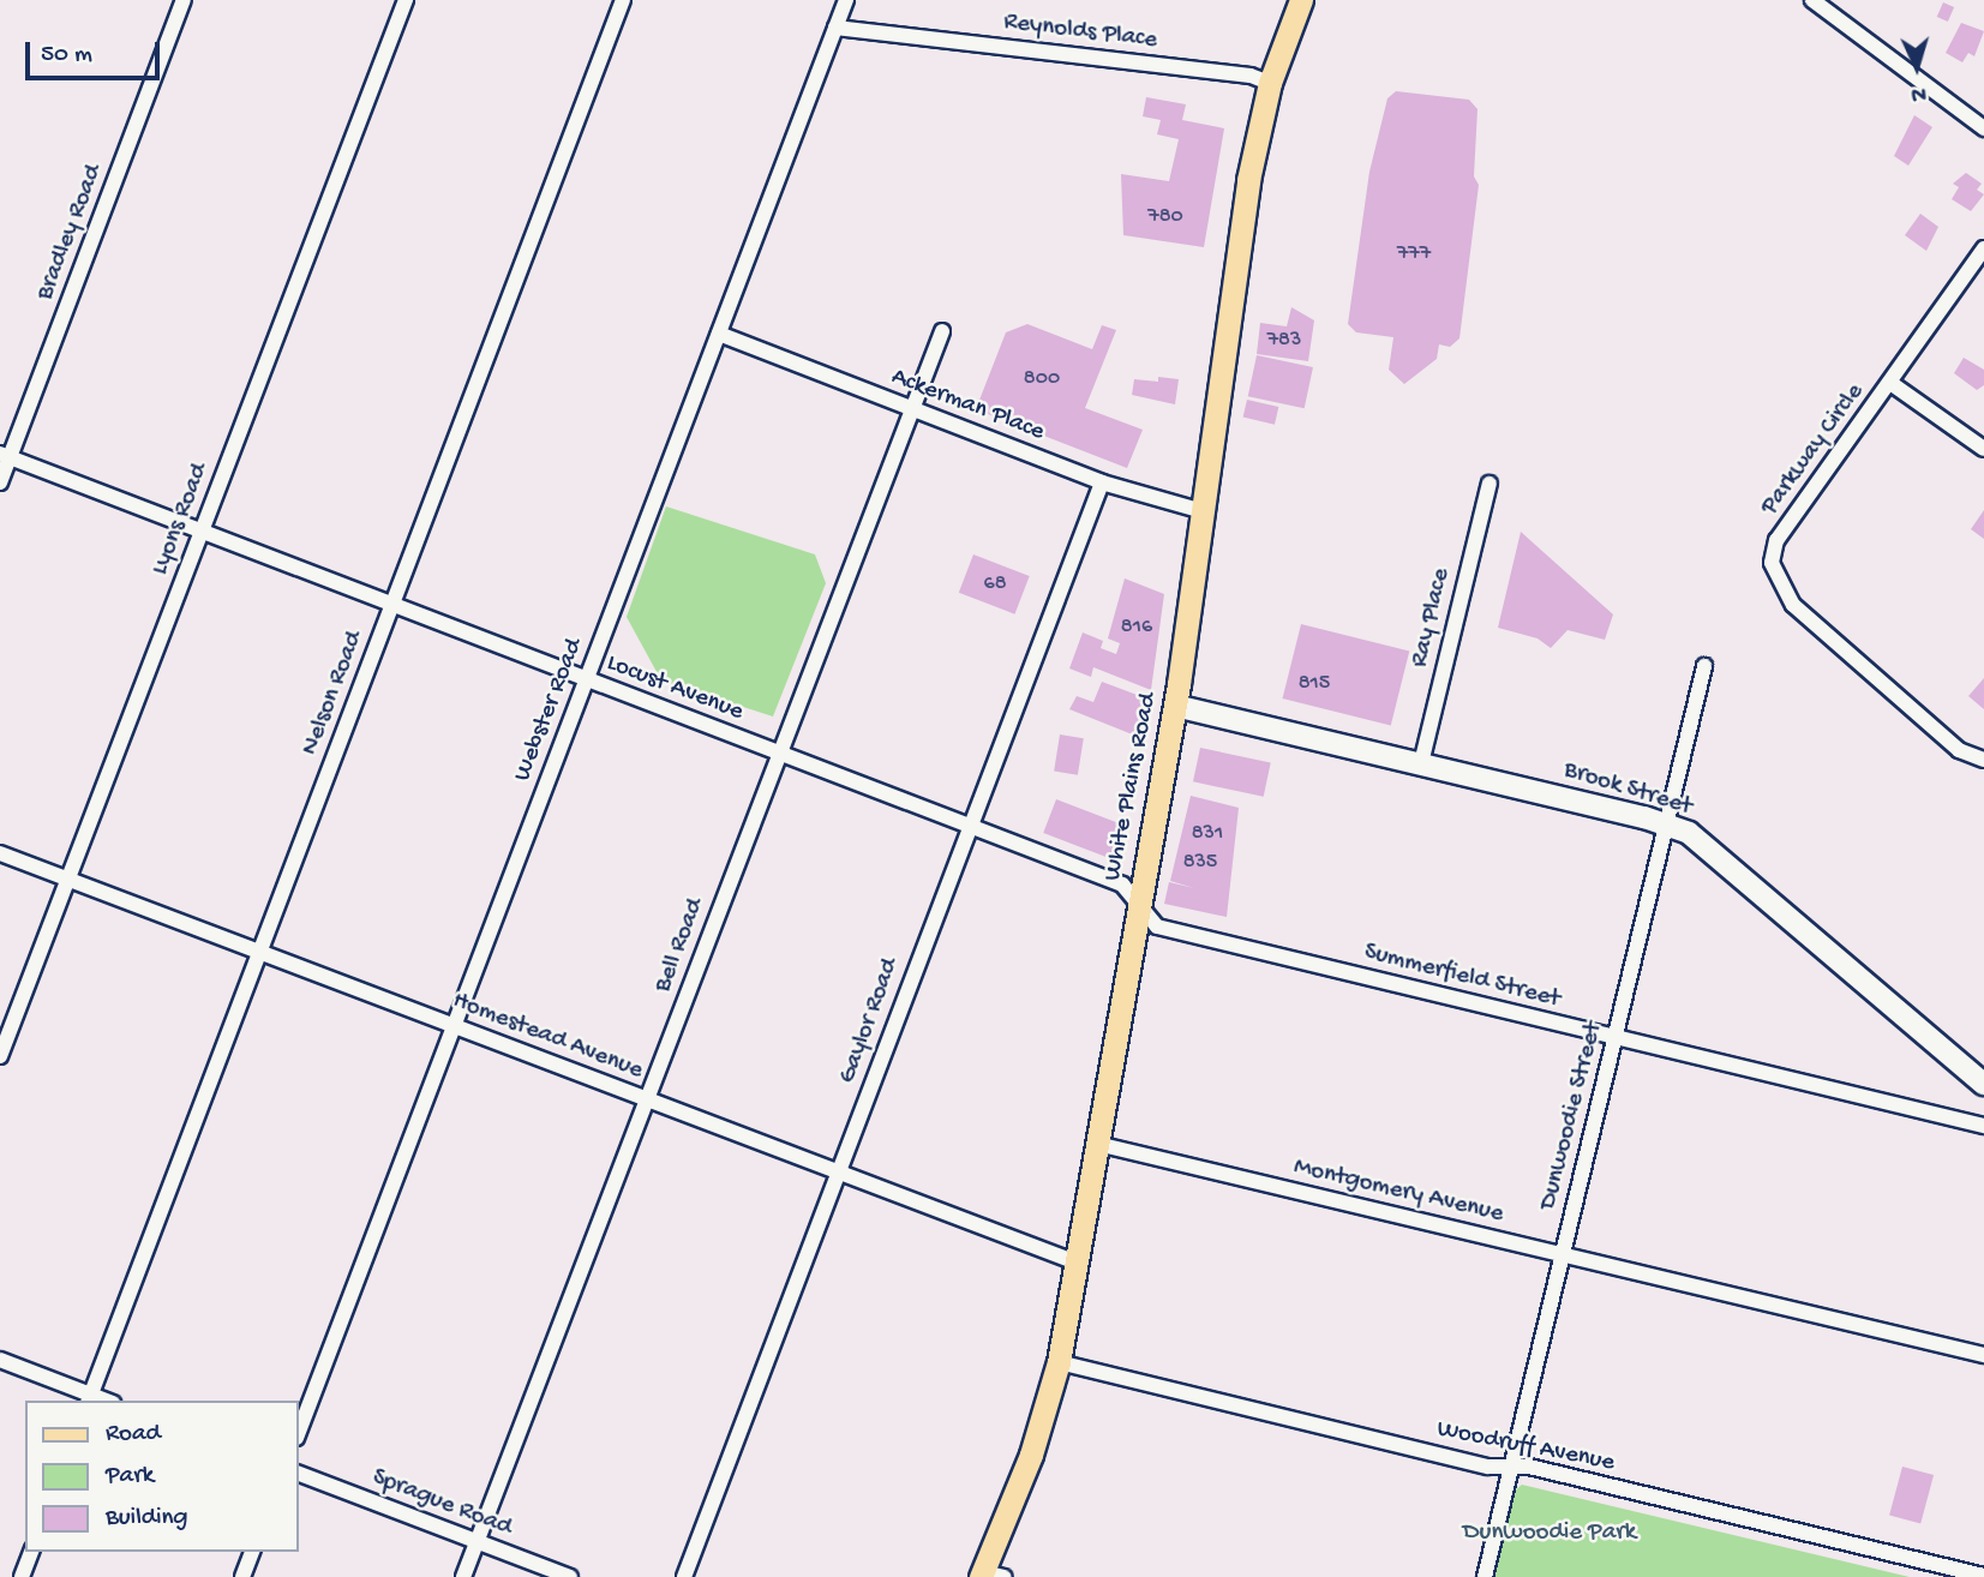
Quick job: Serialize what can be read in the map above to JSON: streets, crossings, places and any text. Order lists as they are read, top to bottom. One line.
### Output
{"streets":{"main road":["White Plains Road"],"street":["Reynolds Place","Bradley Road","Ackerman Place","Parkway Circle","Lyons Road","Ray Place","Locust Avenue","Nelson Road","Webster Road","Brook Street","Bell Road","Summerfield Street","Gaylor Road","Homestead Avenue","Dunwoodie Street","Montgomery Avenue","Woodruff Avenue","Sprague Road"]},"crossings":[["Reynolds Place","Webster Road"],["Reynolds Place","White Plains Road"],["Bradley Road","Locust Avenue"],["Ackerman Place","Webster Road"],["Ackerman Place","White Plains Road"],["Ackerman Place","Bell Road"],["Ackerman Place","Gaylor Road"],["Lyons Road","Locust Avenue"],["Lyons Road","Homestead Avenue"],["Ray Place","Brook Street"],["Locust Avenue","Nelson Road"],["Locust Avenue","Webster Road"],["Locust Avenue","White Plains Road"],["Locust Avenue","Bell Road"],["Locust Avenue","Summerfield Street"],["Locust Avenue","Gaylor Road"],["Nelson Road","Homestead Avenue"],["Webster Road","Homestead Avenue"],["White Plains Road","Brook Street"],["White Plains Road","Summerfield Street"],["White Plains Road","Homestead Avenue"],["White Plains Road","Montgomery Avenue"],["White Plains Road","Woodruff Avenue"],["Brook Street","Dunwoodie Street"],["Bell Road","Homestead Avenue"],["Bell Road","Sprague Road"],["Summerfield Street","Dunwoodie Street"],["Gaylor Road","Homestead Avenue"],["Dunwoodie Street","Montgomery Avenue"],["Dunwoodie Street","Woodruff Avenue"]],"parks":["Dunwoodie Park"],"house_numbers":["780","777","783","800","68","816","815","831","835"],"legend":["Road","Park","Building"],"scale_bar":"50 m","north":"bottom"}
